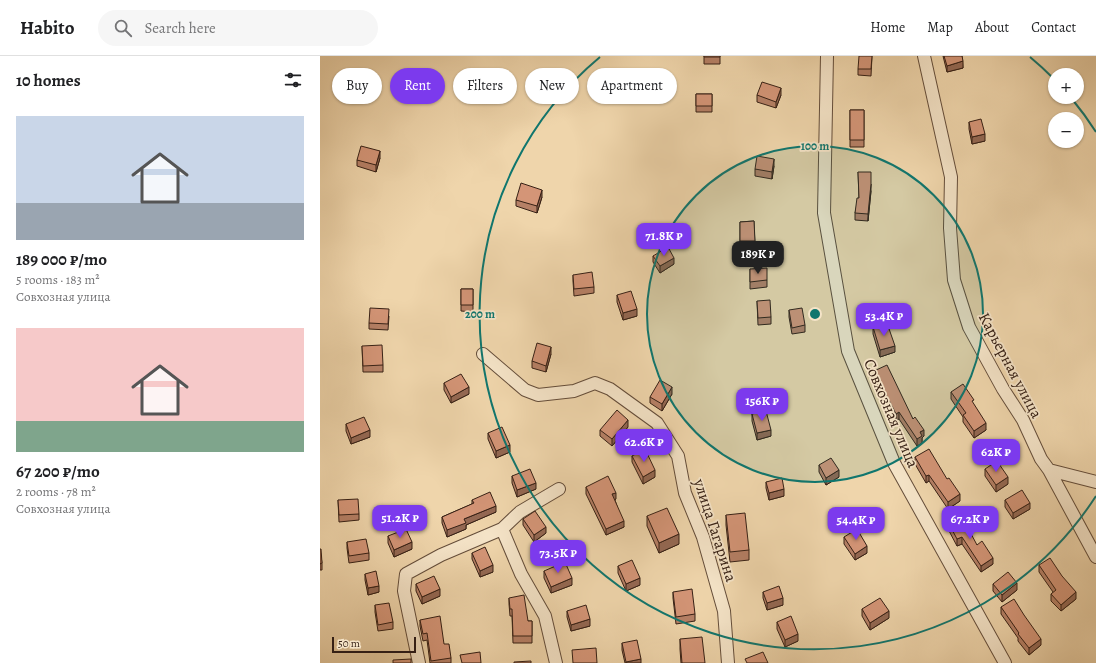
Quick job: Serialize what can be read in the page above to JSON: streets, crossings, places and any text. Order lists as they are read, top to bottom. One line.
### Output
{"streets":{"street":["Карьерная улица","Совхозная улица","улица Гагарина"]},"scale_bar":"50 m","page":{"header":"Habito","search":"Search here","nav":["Home","Map","About","Contact"],"heading":"10 homes","map_buttons":["+","−"],"chip":["Buy","Rent","Filters","New","Apartment"],"list":[{"name":"189 000 ₽/mo","note":"5 rooms · 183 m² · Совхозная улица"},{"name":"67 200 ₽/mo","note":"2 rooms · 78 m² · Совхозная улица"}],"price":["71.8K ₽","189K ₽","53.4K ₽","156K ₽","62.6K ₽","62K ₽","51.2K ₽","67.2K ₽","54.4K ₽","73.5K ₽"],"scale":"50 m"},"rings":["100 m","200 m"]}
